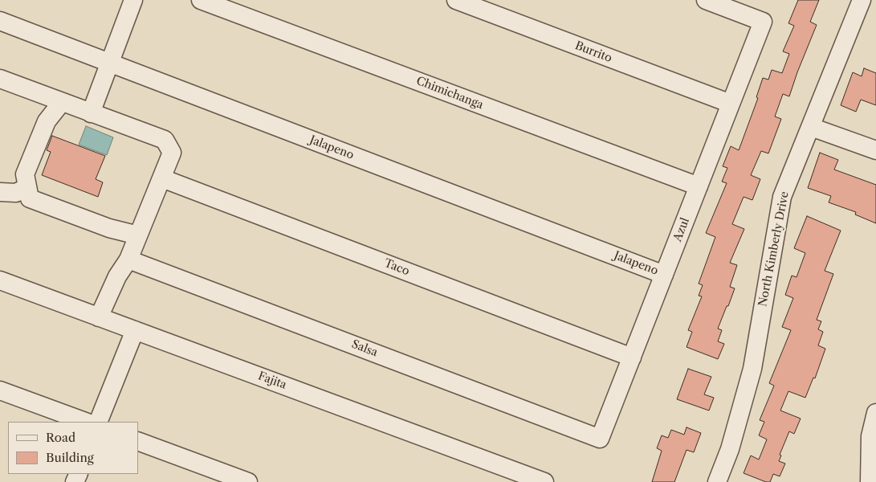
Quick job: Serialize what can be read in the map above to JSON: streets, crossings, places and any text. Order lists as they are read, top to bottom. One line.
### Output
{"streets":{"street":["Burrito","Chimichanga","Jalapeno","Azul","North Kimberly Drive","Taco","Salsa","Fajita"]},"crossings":[["Burrito","Azul"],["Chimichanga","Azul"],["Jalapeno","Azul"],["Azul","Taco"],["Azul","Salsa"]],"legend":["Road","Building"]}
